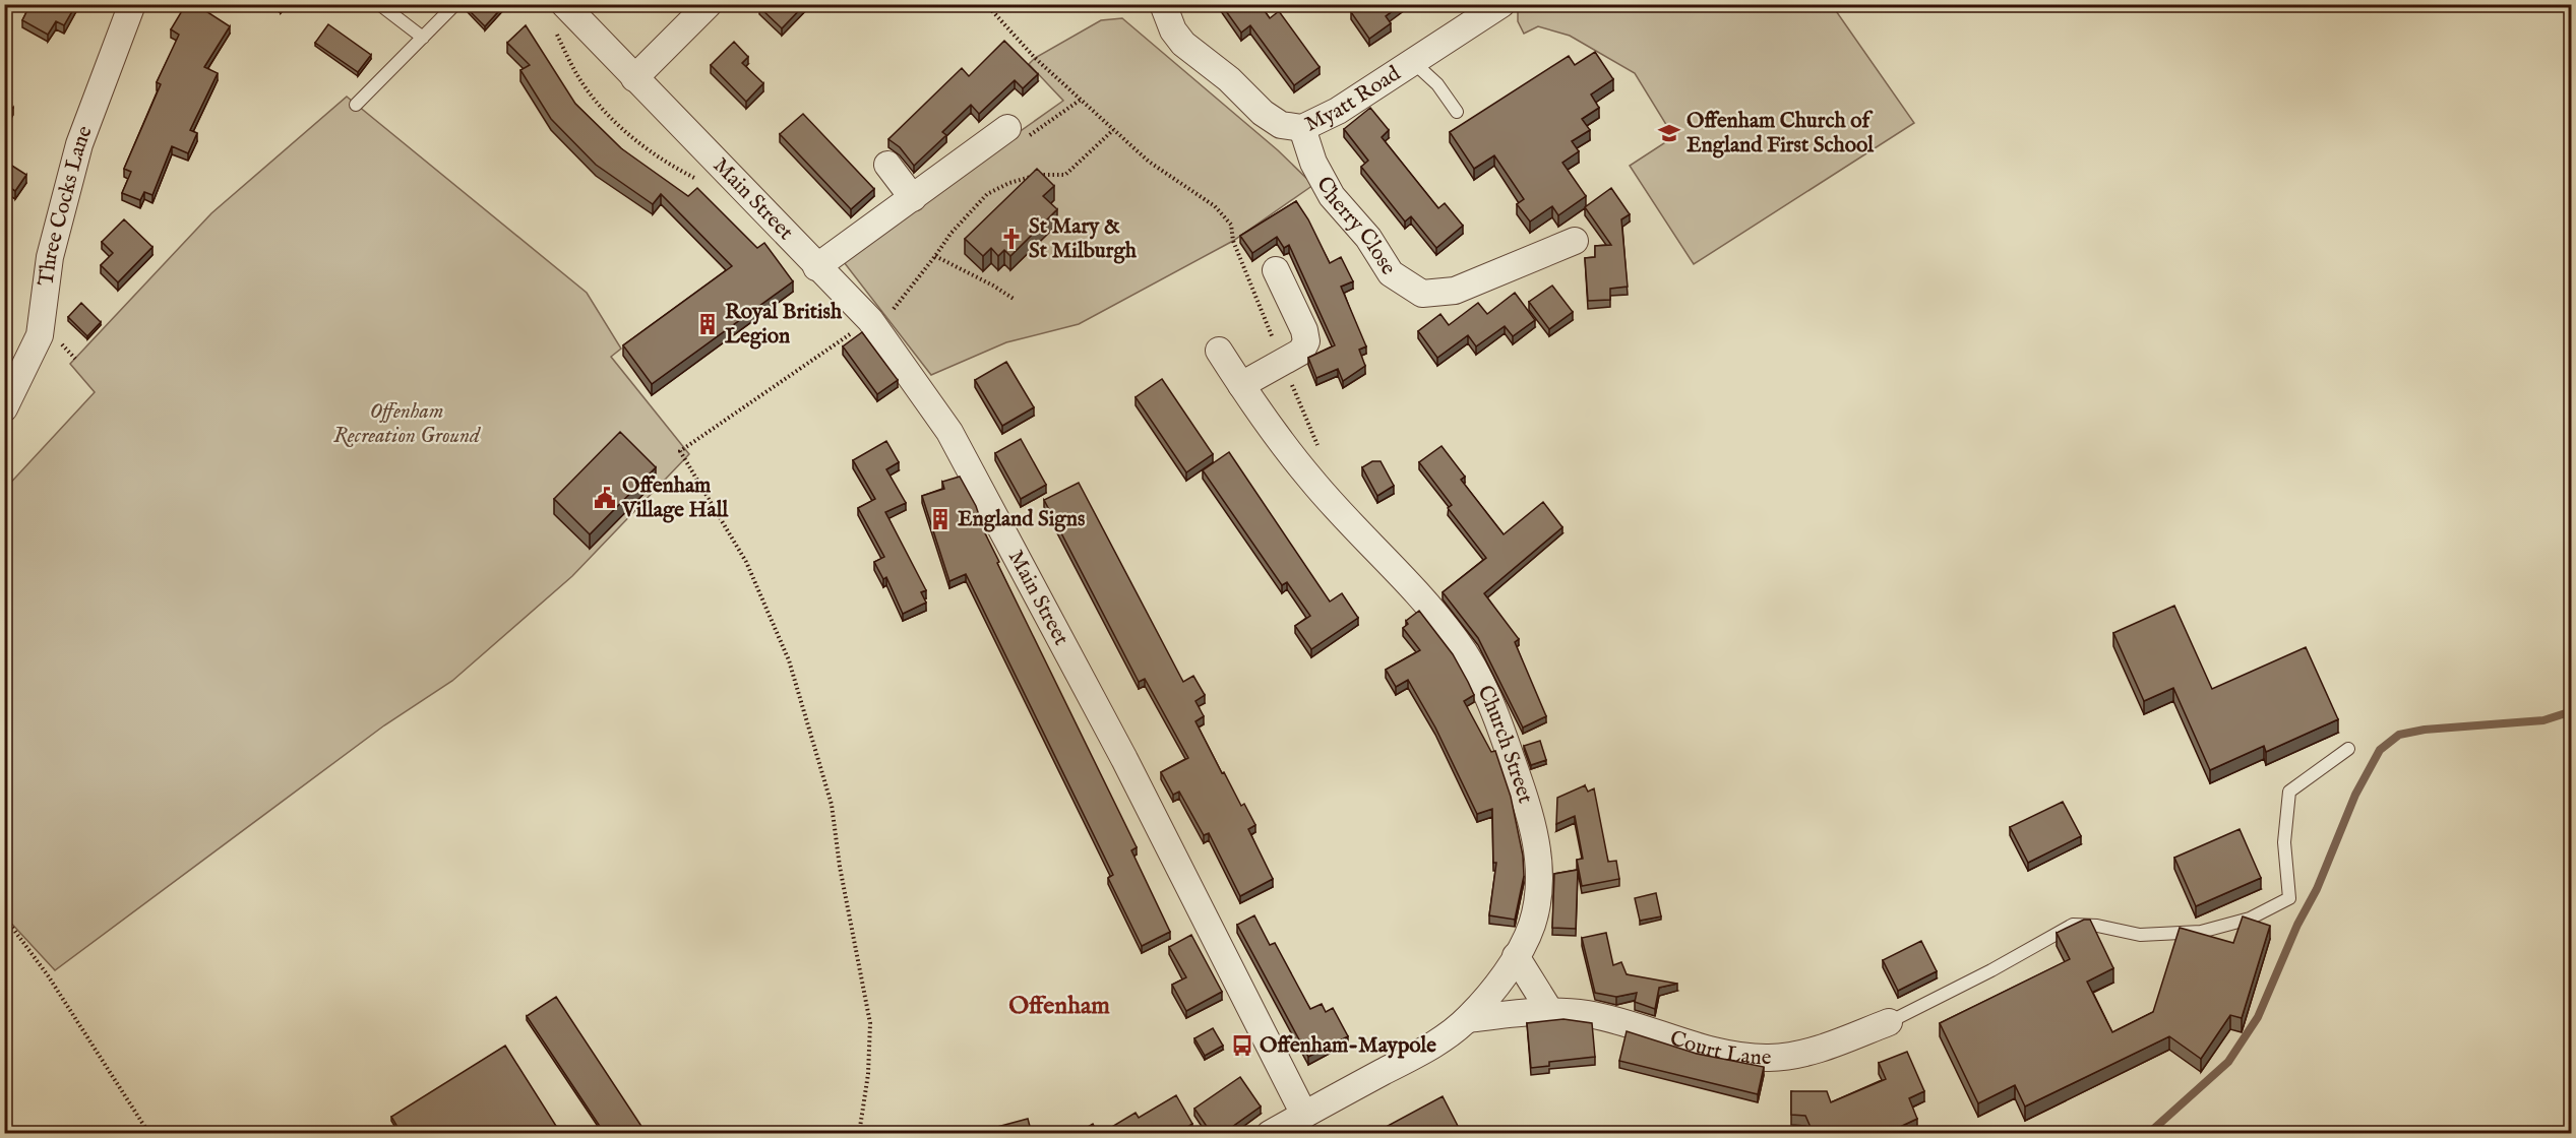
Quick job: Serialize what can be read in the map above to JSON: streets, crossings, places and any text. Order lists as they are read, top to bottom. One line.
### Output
{"streets":{"street":["Myatt Road","Main Street","Three Cocks Lane","Cherry Close","Church Street","Court Lane"]},"crossings":[["Myatt Road","Cherry Close"],["Main Street","Church Street"],["Church Street","Court Lane"]],"districts":["Offenham"],"parks":["Offenham Recreation Ground"],"places":{"school or university":["Offenham Church of England First School"],"church":["St Mary & St Milburgh"],"building":["Royal British Legion","England Signs"],"public building":["Offenham Village Hall"],"bus stop":["Offenham-Maypole"]}}
